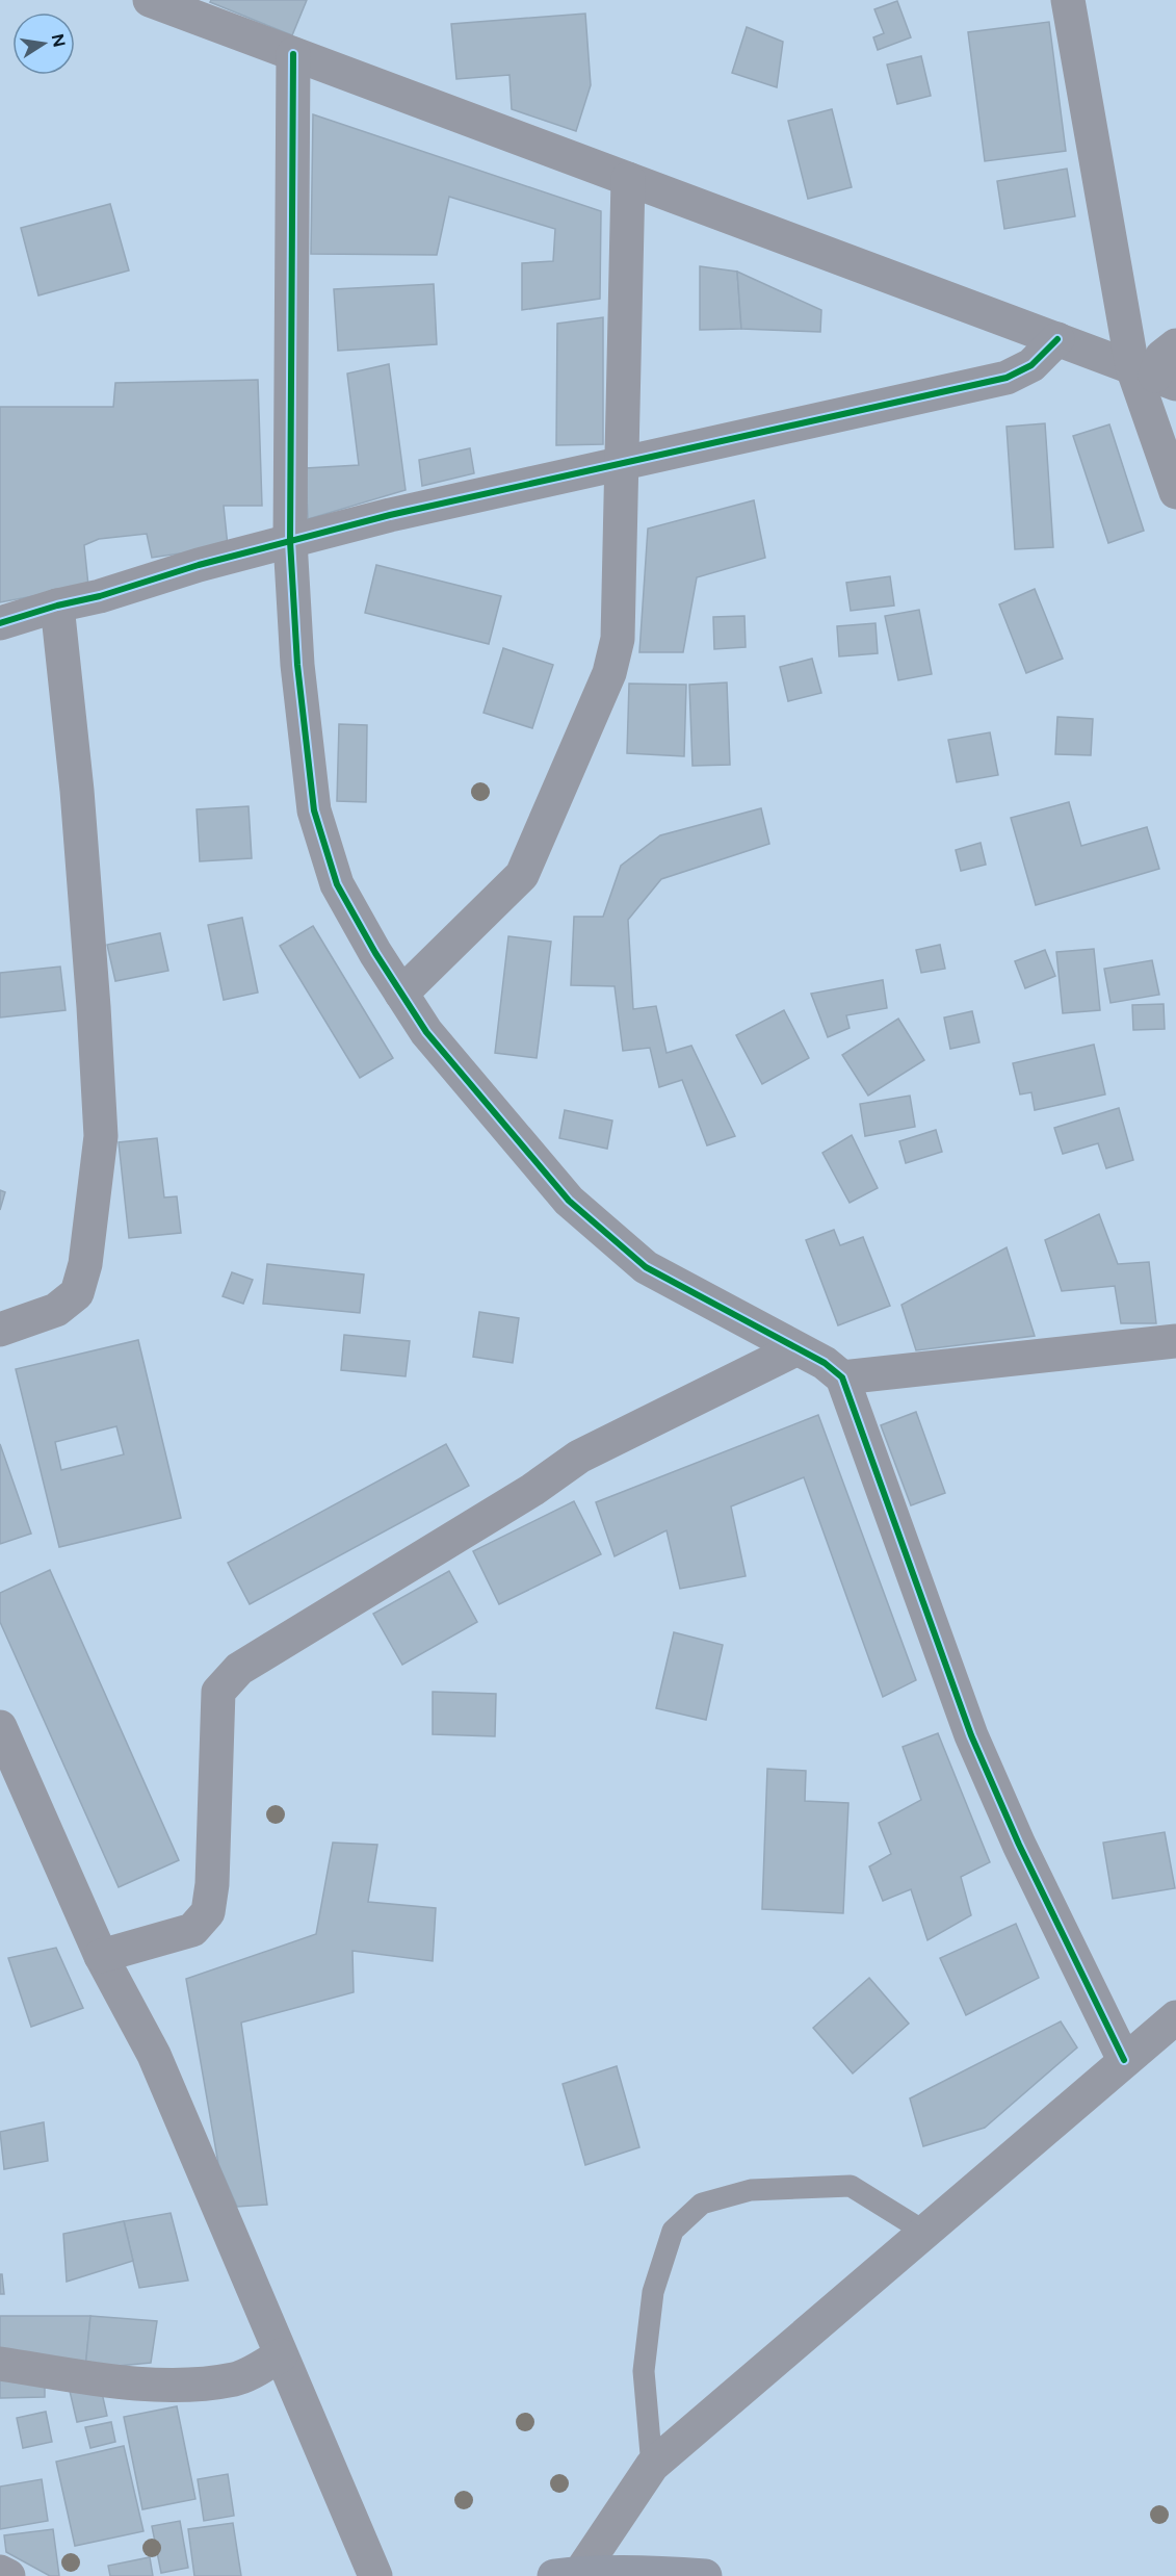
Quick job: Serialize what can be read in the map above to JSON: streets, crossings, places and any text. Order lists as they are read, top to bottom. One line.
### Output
{"north":"right"}
